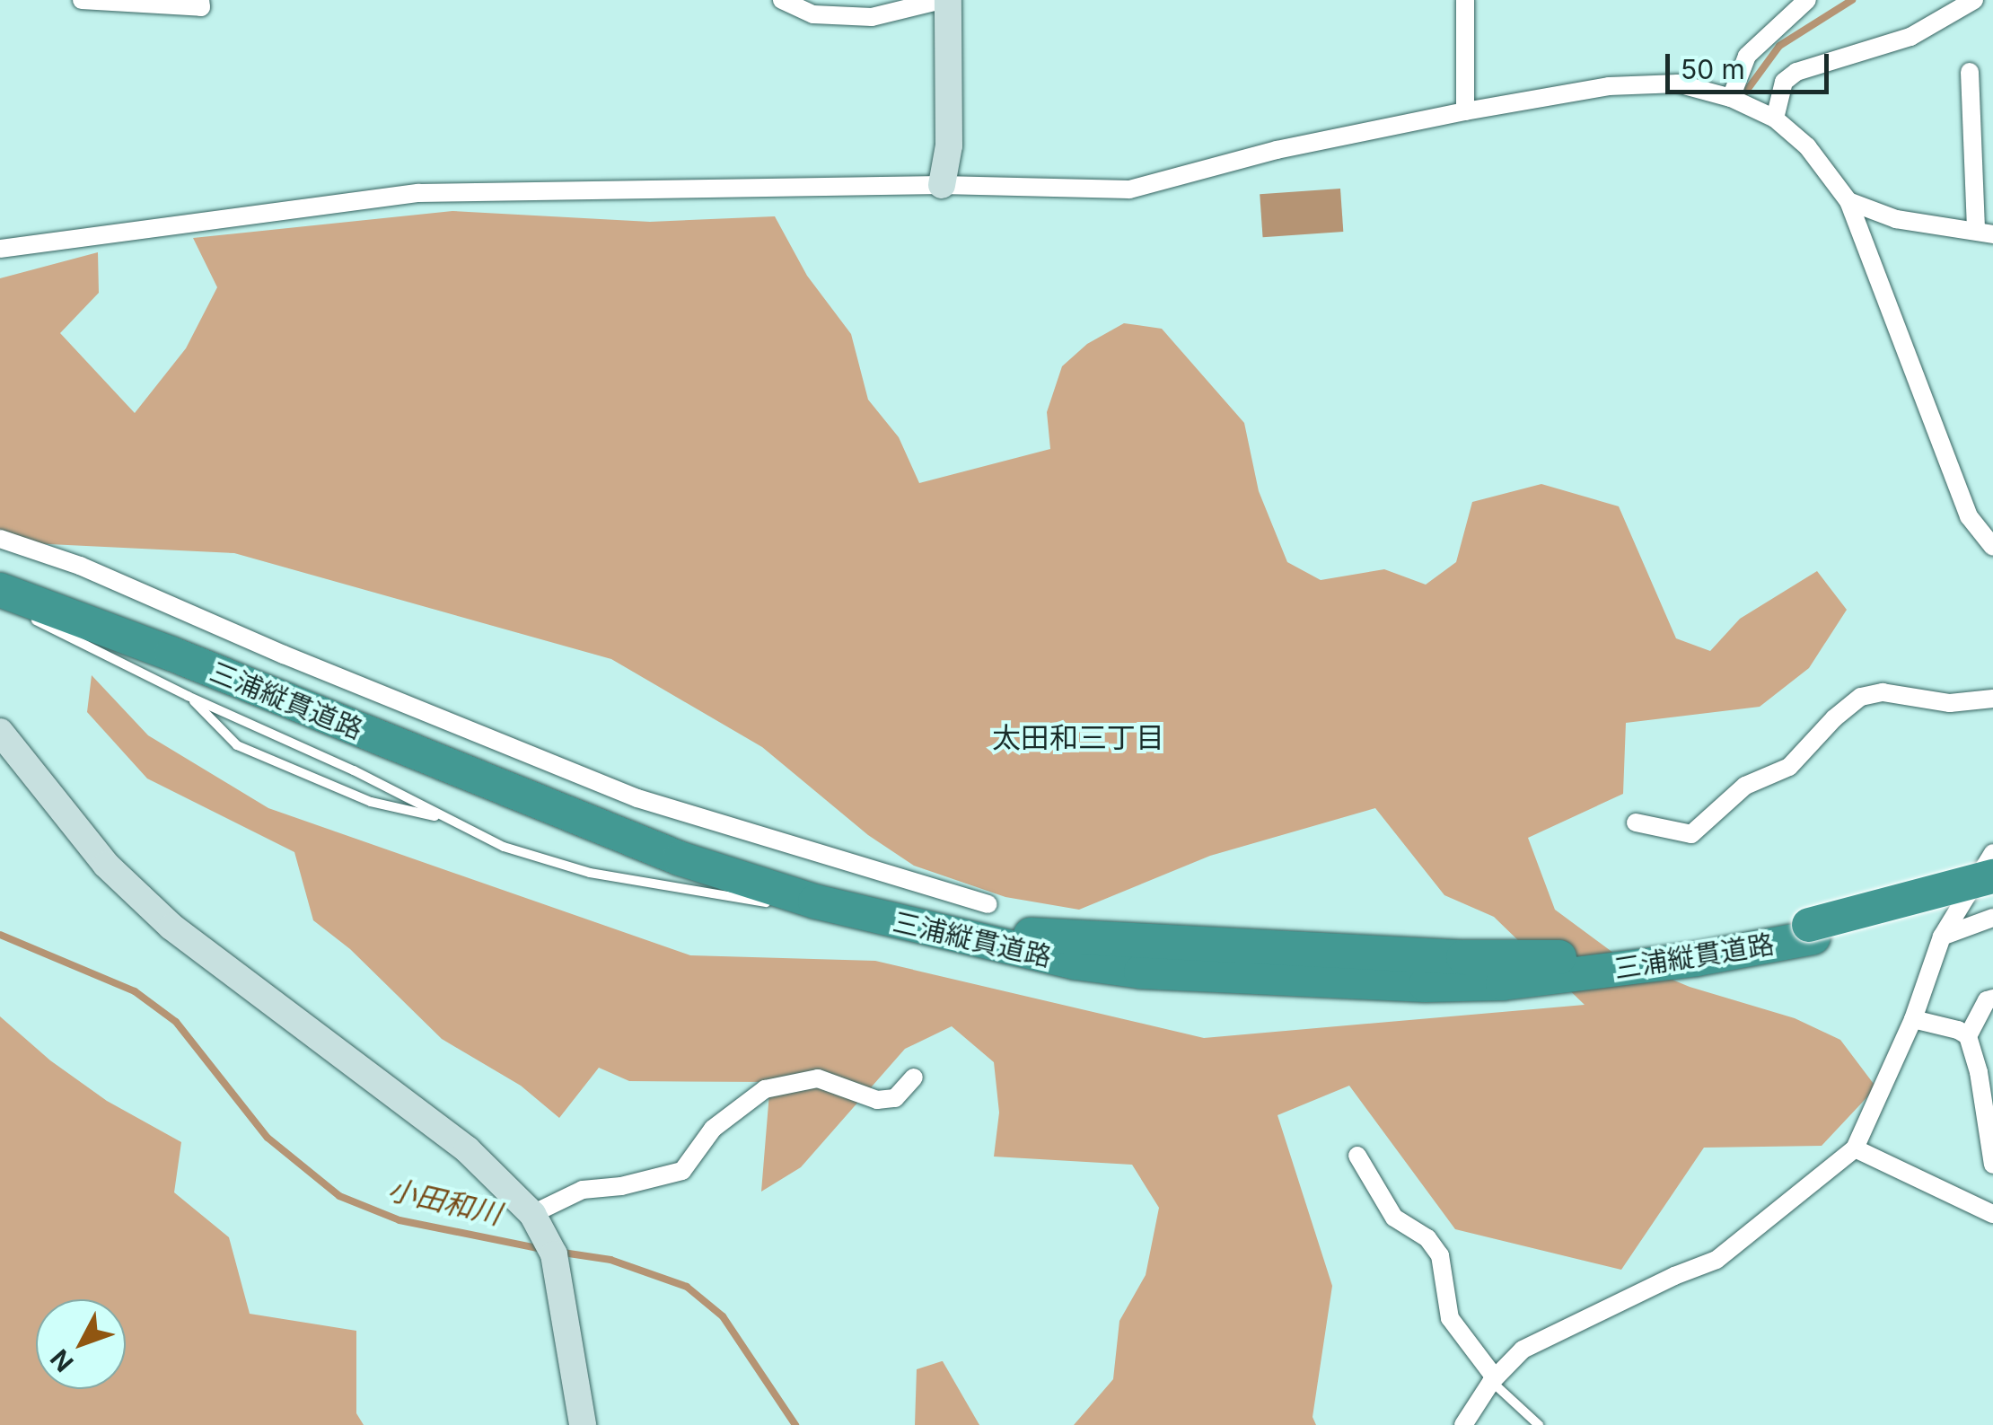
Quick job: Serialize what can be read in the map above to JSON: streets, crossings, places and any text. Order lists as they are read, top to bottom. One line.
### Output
{"streets":{"highway":["三浦縦貫道路"]},"districts":["太田和三丁目"],"water":["小田和川"],"scale_bar":"50 m","north":"bottom left"}
